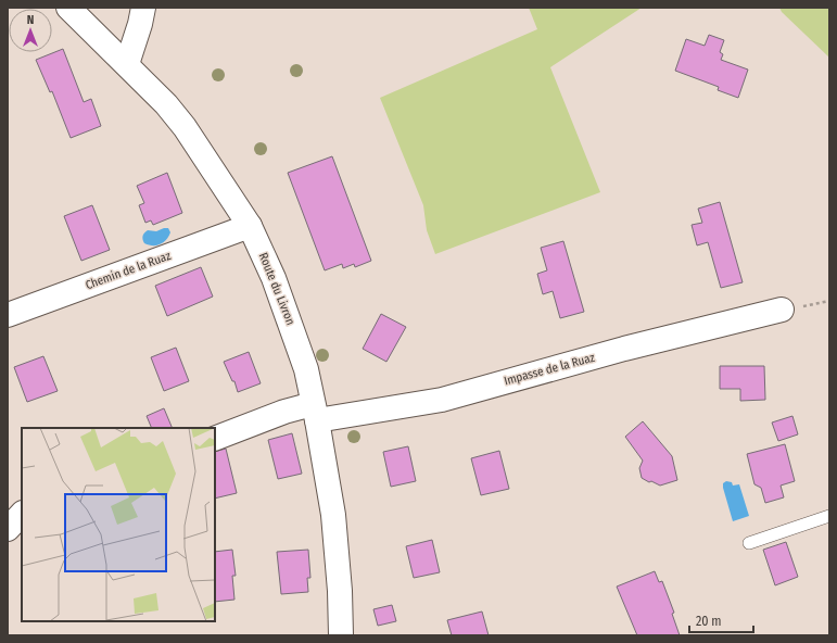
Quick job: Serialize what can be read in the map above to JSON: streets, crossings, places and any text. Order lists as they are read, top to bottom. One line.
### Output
{"streets":{"street":["Chemin de la Ruaz","Route du Livron","Impasse de la Ruaz"]},"crossings":[["Chemin de la Ruaz","Route du Livron"],["Route du Livron","Impasse de la Ruaz"]],"scale_bar":"20 m","north":"top"}
